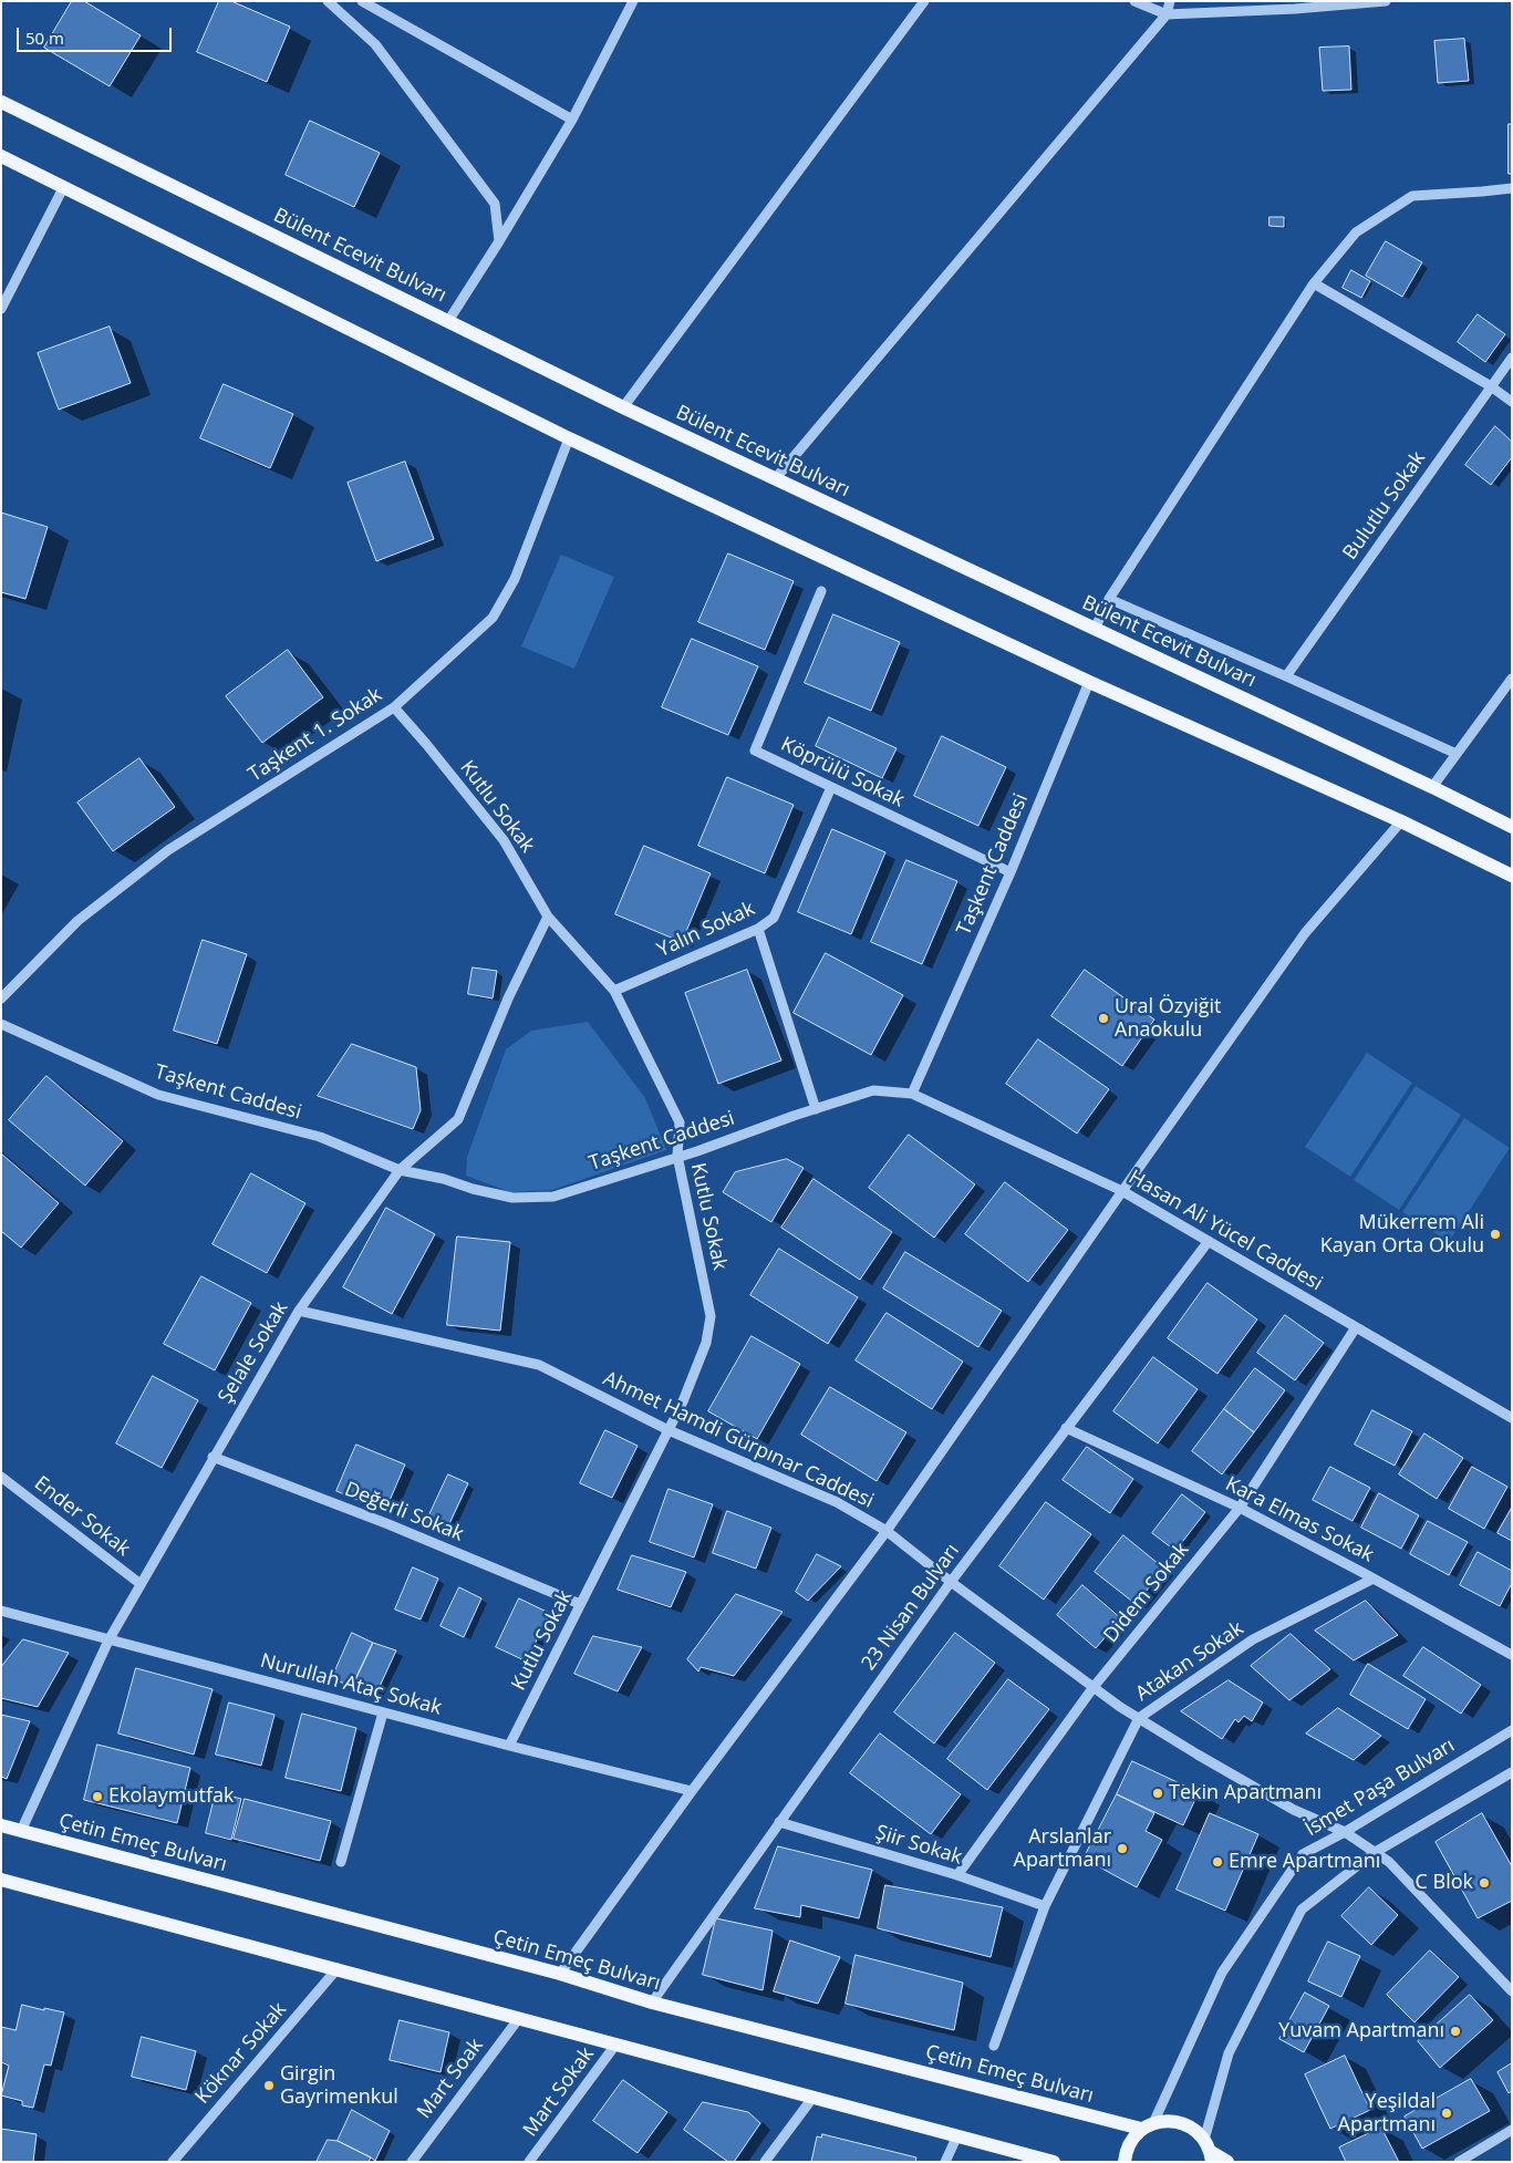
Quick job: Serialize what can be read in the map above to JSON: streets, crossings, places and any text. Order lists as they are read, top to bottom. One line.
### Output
{"streets":{"main road":["Bülent Ecevit Bulvarı","Çetin Emeç Bulvarı"],"street":["Bulutlu Sokak","Taşkent 1. Sokak","Köprülü Sokak","Kutlu Sokak","Taşkent Caddesi","Yalın Sokak","Hasan Ali Yücel Caddesi","Şelale Sokak","Ahmet Hamdi Gürpınar Caddesi","Değerli Sokak","Ender Sokak","Kara Elmas Sokak","Didem Sokak","23 Nisan Bulvarı","Atakan Sokak","Nurullah Ataç Sokak","İsmet Paşa Bulvarı","Şiir Sokak","Köknar Sokak","Mart Soak","Mart Sokak"]},"crossings":[["Taşkent 1. Sokak","Kutlu Sokak"],["Köprülü Sokak","Taşkent Caddesi"],["Köprülü Sokak","Yalın Sokak"],["Kutlu Sokak","Taşkent Caddesi"],["Kutlu Sokak","Yalın Sokak"],["Kutlu Sokak","Şelale Sokak"],["Kutlu Sokak","Ahmet Hamdi Gürpınar Caddesi"],["Kutlu Sokak","Değerli Sokak"],["Kutlu Sokak","Nurullah Ataç Sokak"],["Taşkent Caddesi","Hasan Ali Yücel Caddesi"],["Taşkent Caddesi","Şelale Sokak"],["Hasan Ali Yücel Caddesi","Didem Sokak"],["Hasan Ali Yücel Caddesi","23 Nisan Bulvarı"],["Şelale Sokak","Ahmet Hamdi Gürpınar Caddesi"],["Şelale Sokak","Değerli Sokak"],["Şelale Sokak","Ender Sokak"],["Şelale Sokak","Nurullah Ataç Sokak"],["Şelale Sokak","Çetin Emeç Bulvarı"],["Ahmet Hamdi Gürpınar Caddesi","Didem Sokak"],["Ahmet Hamdi Gürpınar Caddesi","23 Nisan Bulvarı"],["Ahmet Hamdi Gürpınar Caddesi","Atakan Sokak"],["Ahmet Hamdi Gürpınar Caddesi","İsmet Paşa Bulvarı"],["Kara Elmas Sokak","Didem Sokak"],["Kara Elmas Sokak","23 Nisan Bulvarı"],["Kara Elmas Sokak","Atakan Sokak"],["Didem Sokak","Şiir Sokak"],["23 Nisan Bulvarı","Çetin Emeç Bulvarı"],["23 Nisan Bulvarı","Şiir Sokak"],["Atakan Sokak","Şiir Sokak"],["İsmet Paşa Bulvarı","Çetin Emeç Bulvarı"]],"places":["Ural Özyiğit Anaokulu","Mükerrem Ali Kayan Orta Okulu","Tekin Apartmanı","Ekolaymutfak","Arslanlar Apartmanı","Emre Apartmanı","C Blok","Yuvam Apartmanı","Girgin Gayrimenkul","Yeşildal Apartmanı"],"scale_bar":"50 m"}
